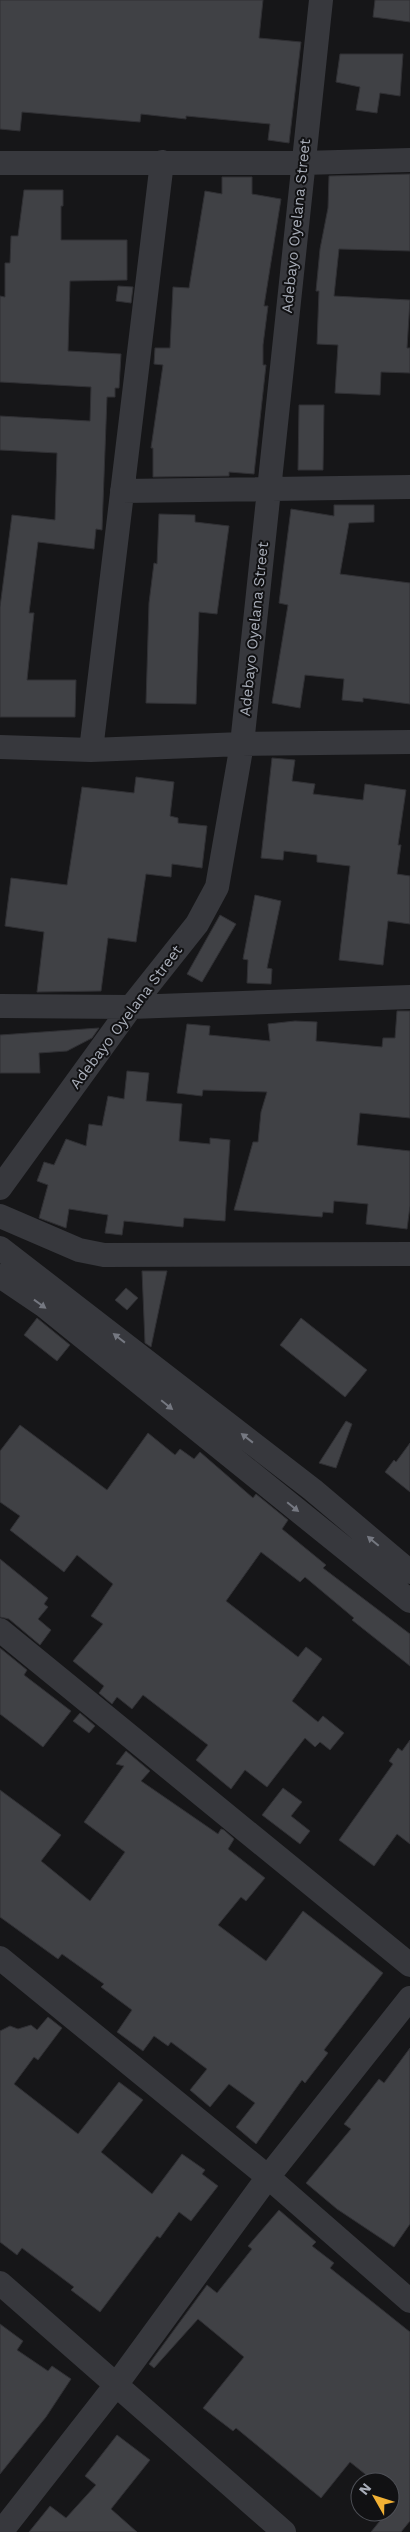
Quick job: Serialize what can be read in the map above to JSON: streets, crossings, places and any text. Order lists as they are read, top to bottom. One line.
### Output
{"streets":{"street":["Adebayo Oyelana Street"]},"north":"top left"}
